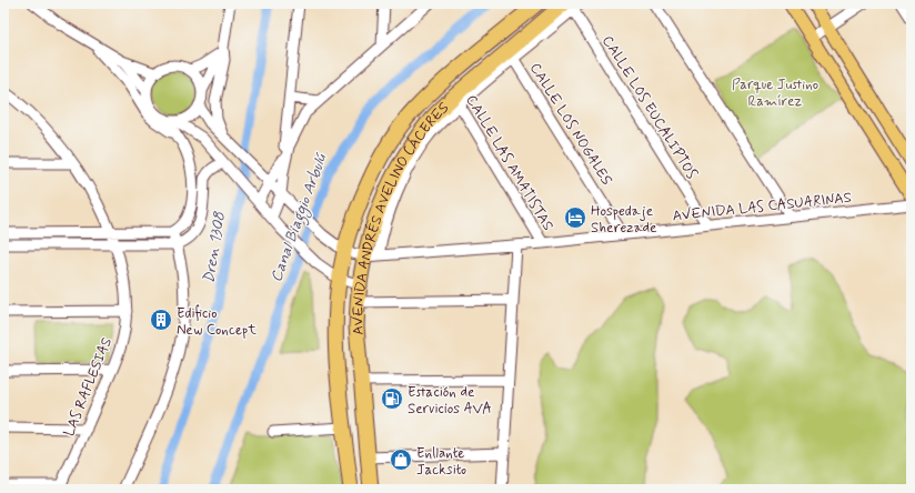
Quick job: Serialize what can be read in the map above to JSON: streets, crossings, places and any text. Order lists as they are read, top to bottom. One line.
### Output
{"streets":{"highway":["AVENIDA ANDRÉS AVELINO CÁCERES"],"street":["CALLE LOS EUCALIPTOS","CALLE LOS NOGALES","CALLE LAS AMATISTAS","AVENIDA LAS CASUARINAS","LAS RAFLESIAS"]},"crossings":[["CALLE LOS EUCALIPTOS","AVENIDA LAS CASUARINAS"],["CALLE LOS EUCALIPTOS","AVENIDA ANDRÉS AVELINO CÁCERES"],["CALLE LOS NOGALES","AVENIDA LAS CASUARINAS"],["CALLE LOS NOGALES","AVENIDA ANDRÉS AVELINO CÁCERES"],["CALLE LAS AMATISTAS","AVENIDA LAS CASUARINAS"],["CALLE LAS AMATISTAS","AVENIDA ANDRÉS AVELINO CÁCERES"],["AVENIDA LAS CASUARINAS","AVENIDA ANDRÉS AVELINO CÁCERES"]],"water":["Canal Biaggio Arbulú","Dren 1308"],"parks":["Parque Justino Ramírez"],"places":{"hotel":["Hospedaje Sherezade"],"building":["Edificio New Concept"],"fuel station":["Estación de Servicios AVA"],"shop":["Enllante Jacksito"]}}
